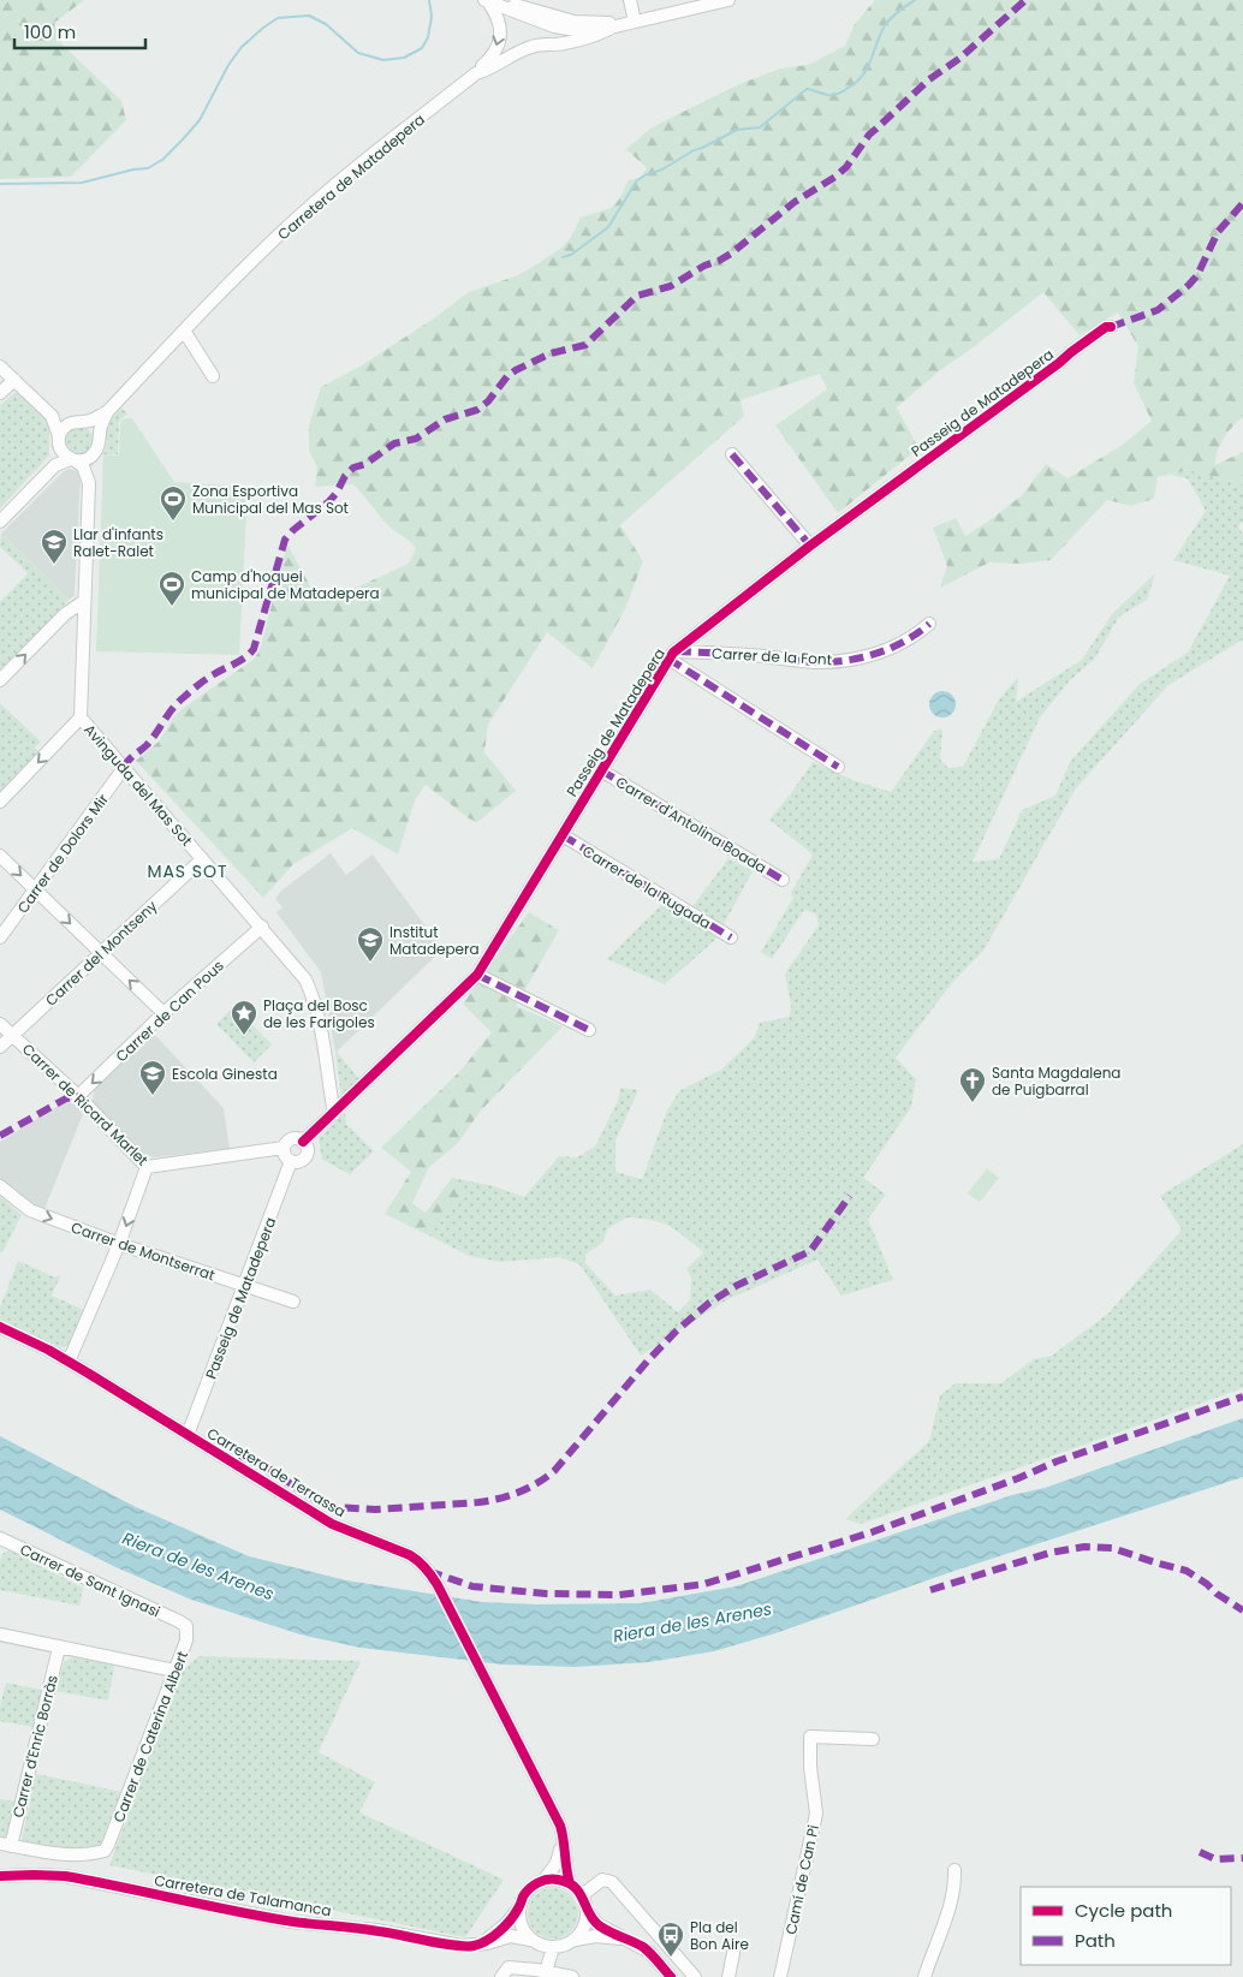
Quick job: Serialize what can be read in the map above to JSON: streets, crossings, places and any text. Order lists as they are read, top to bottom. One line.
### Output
{"streets":{"street":["Carretera de Matadepera","Passeig de Matadepera","Carrer de la Font","Avinguda del Mas Sot","Carrer d'Antolina Boada","Carrer de Dolors Mir","Carrer de la Rugada","Carrer del Montseny","Carrer de Can Pous","Carrer de Ricard Marlet","Carrer de Montserrat","Carretera de Terrassa","Carrer de Sant Ignasi","Carrer de Caterina Albert","Carrer d'Enric Borràs","Camí de Can Pi","Carretera de Talamanca"]},"crossings":[["Passeig de Matadepera","Carrer de la Font"],["Passeig de Matadepera","Avinguda del Mas Sot"],["Passeig de Matadepera","Carrer d'Antolina Boada"],["Passeig de Matadepera","Carrer de la Rugada"],["Passeig de Matadepera","Carrer de Ricard Marlet"],["Passeig de Matadepera","Carrer de Montserrat"],["Passeig de Matadepera","Carretera de Terrassa"],["Avinguda del Mas Sot","Carrer de Dolors Mir"],["Avinguda del Mas Sot","Carrer del Montseny"],["Avinguda del Mas Sot","Carrer de Can Pous"],["Carrer del Montseny","Carrer de Ricard Marlet"],["Carrer de Can Pous","Carrer de Ricard Marlet"],["Carretera de Terrassa","Carretera de Talamanca"],["Carrer de Sant Ignasi","Carrer de Caterina Albert"],["Carrer de Caterina Albert","Carrer d'Enric Borràs"]],"one_way":["Carrer de Can Pous","Carrer de Montserrat"],"districts":["MAS SOT"],"water":["Riera de les Arenes"],"places":{"sports":["Zona Esportiva Municipal del Mas Sot","Camp d'hoquei municipal de Matadepera"],"school or university":["Llar d'infants Ralet-Ralet","Institut Matadepera","Escola Ginesta"],"place":["Plaça del Bosc de les Farigoles"],"church":["Santa Magdalena de Puigbarral"],"bus stop":["Pla del Bon Aire"]},"legend":["Cycle path","Path"],"scale_bar":"100 m"}
